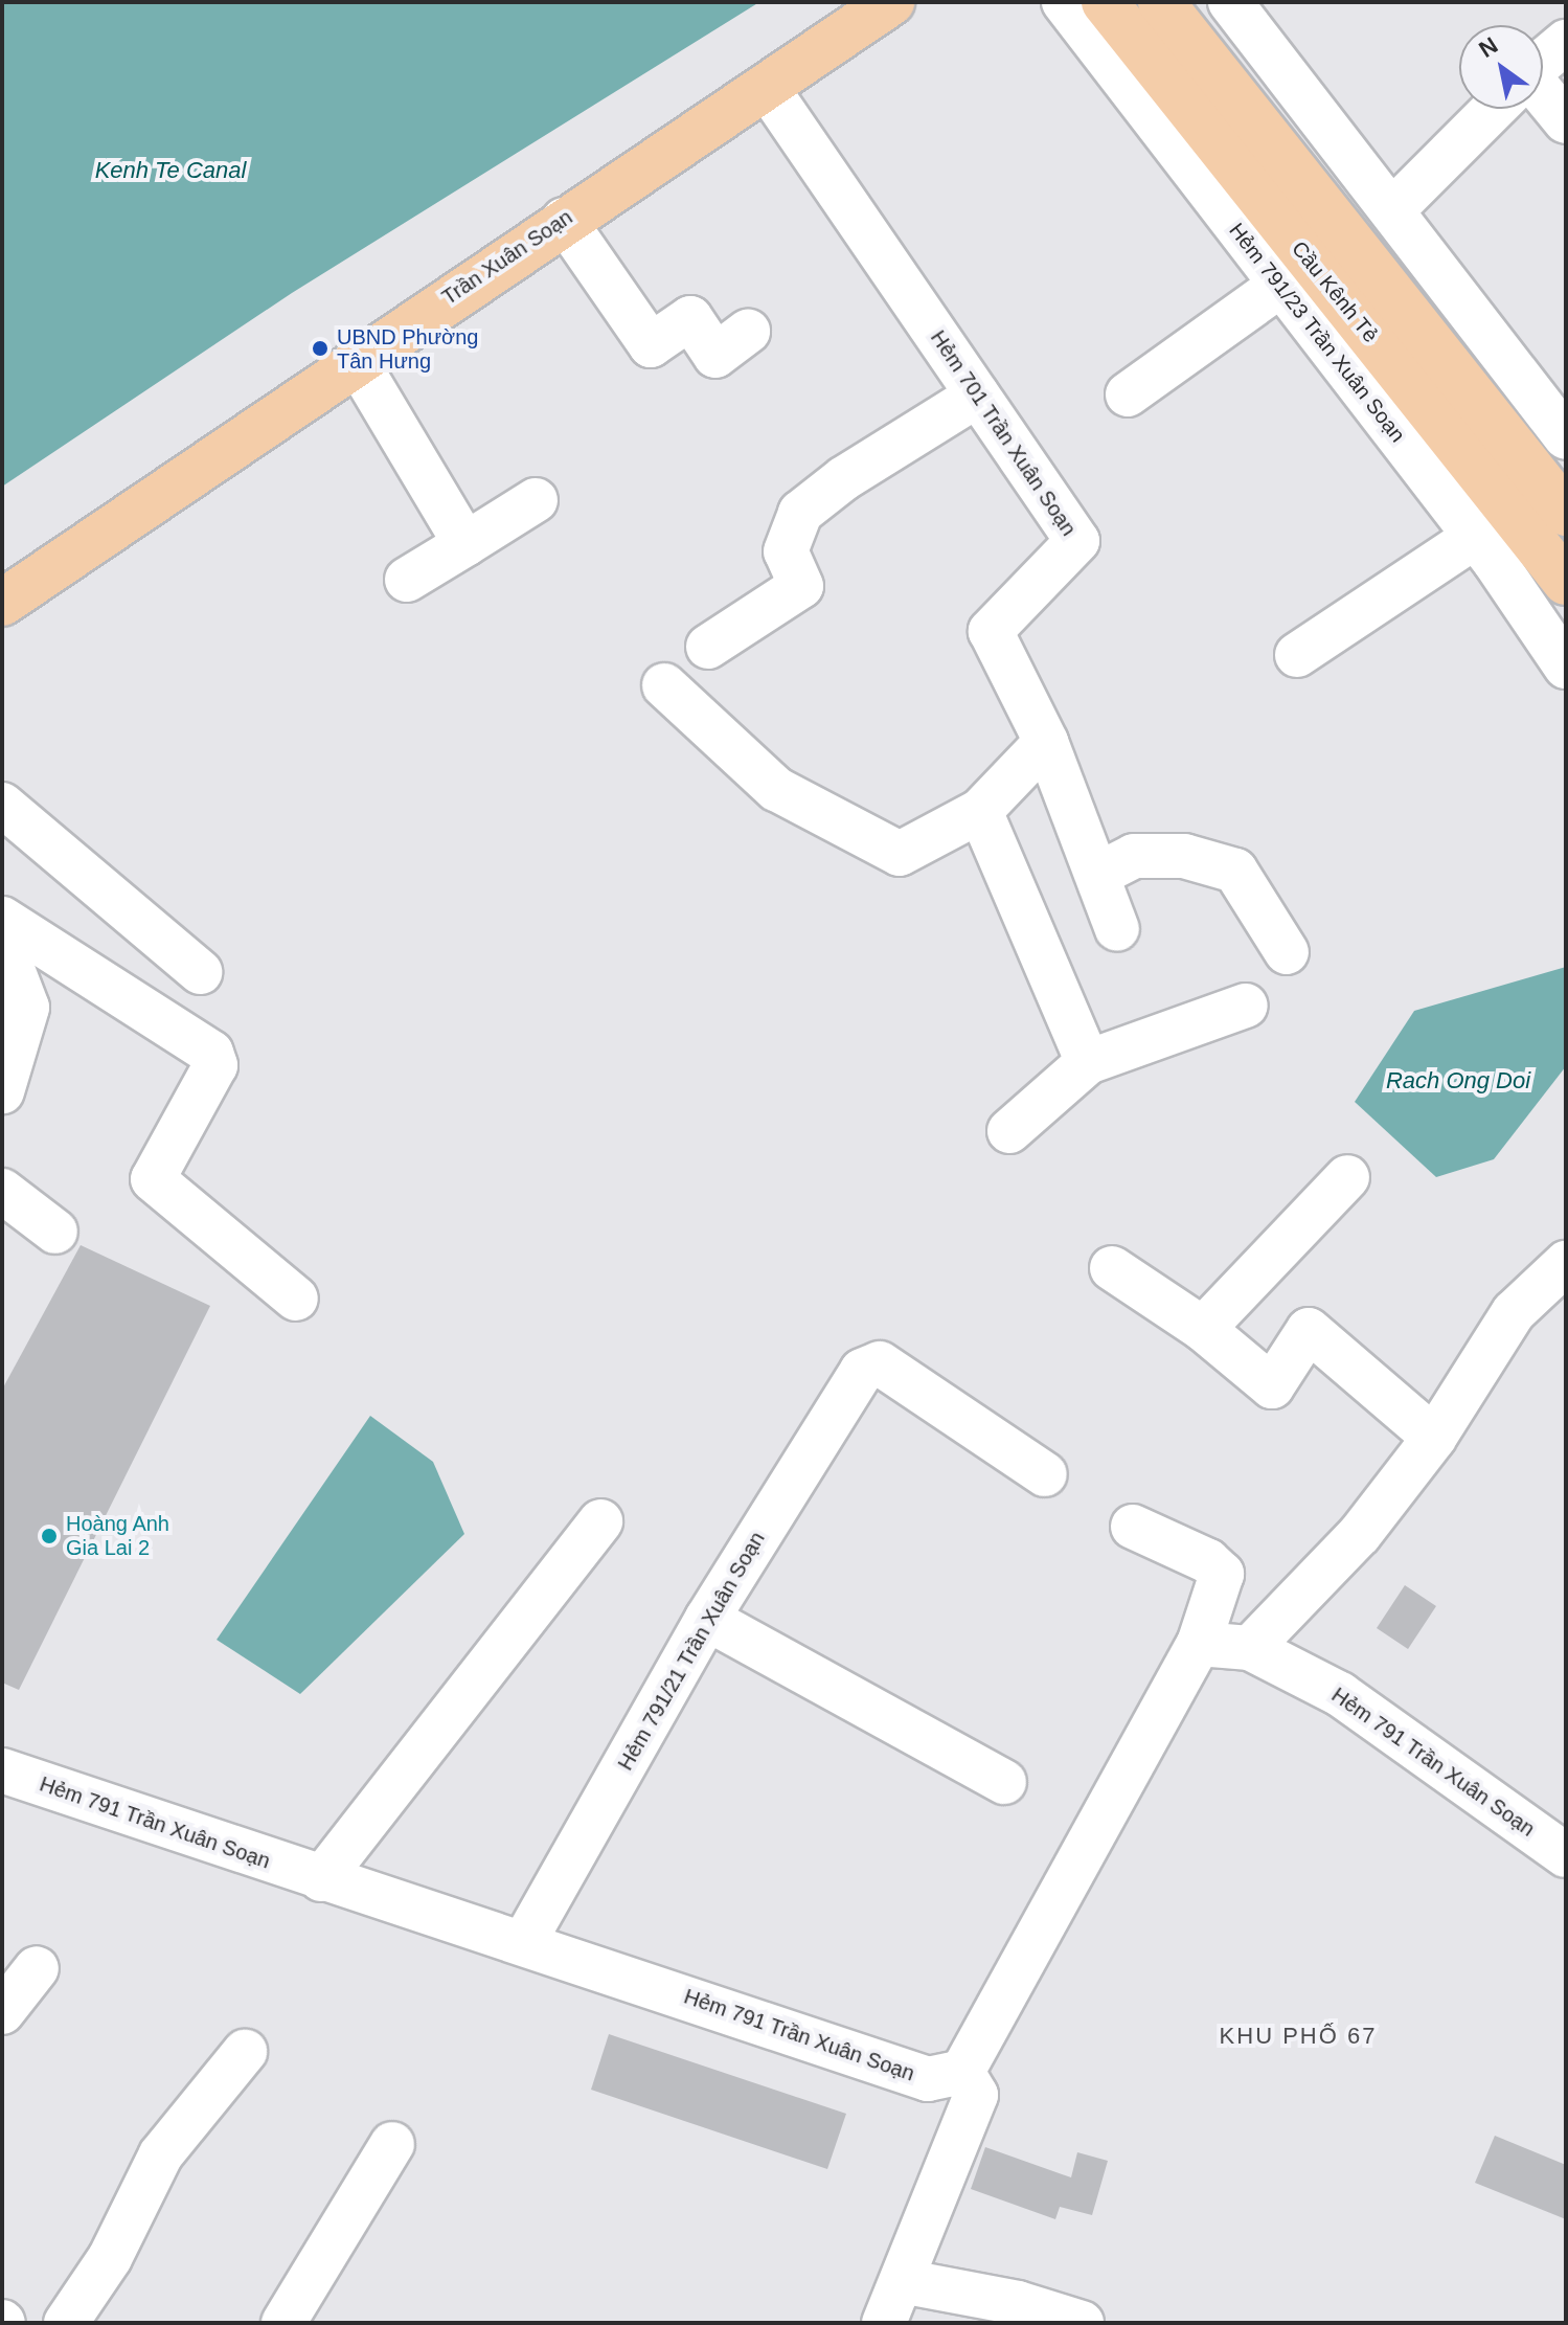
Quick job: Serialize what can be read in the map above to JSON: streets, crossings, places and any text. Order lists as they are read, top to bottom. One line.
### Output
{"streets":{"main road":["Trần Xuân Soạn","Cầu Kênh Tẻ"],"street":["Hẻm 791/23 Trần Xuân Soạn","Hẻm 701 Trần Xuân Soạn","Hẻm 791/21 Trần Xuân Soạn","Hẻm 791 Trần Xuân Soạn"]},"crossings":[["Trần Xuân Soạn","Hẻm 701 Trần Xuân Soạn"],["Hẻm 791/21 Trần Xuân Soạn","Hẻm 791 Trần Xuân Soạn"]],"districts":["KHU PHỐ 67"],"water":["Kenh Te Canal","Rach Ong Doi"],"places":["UBND Phường Tân Hưng","Hoàng Anh Gia Lai 2"],"north":"top left"}
